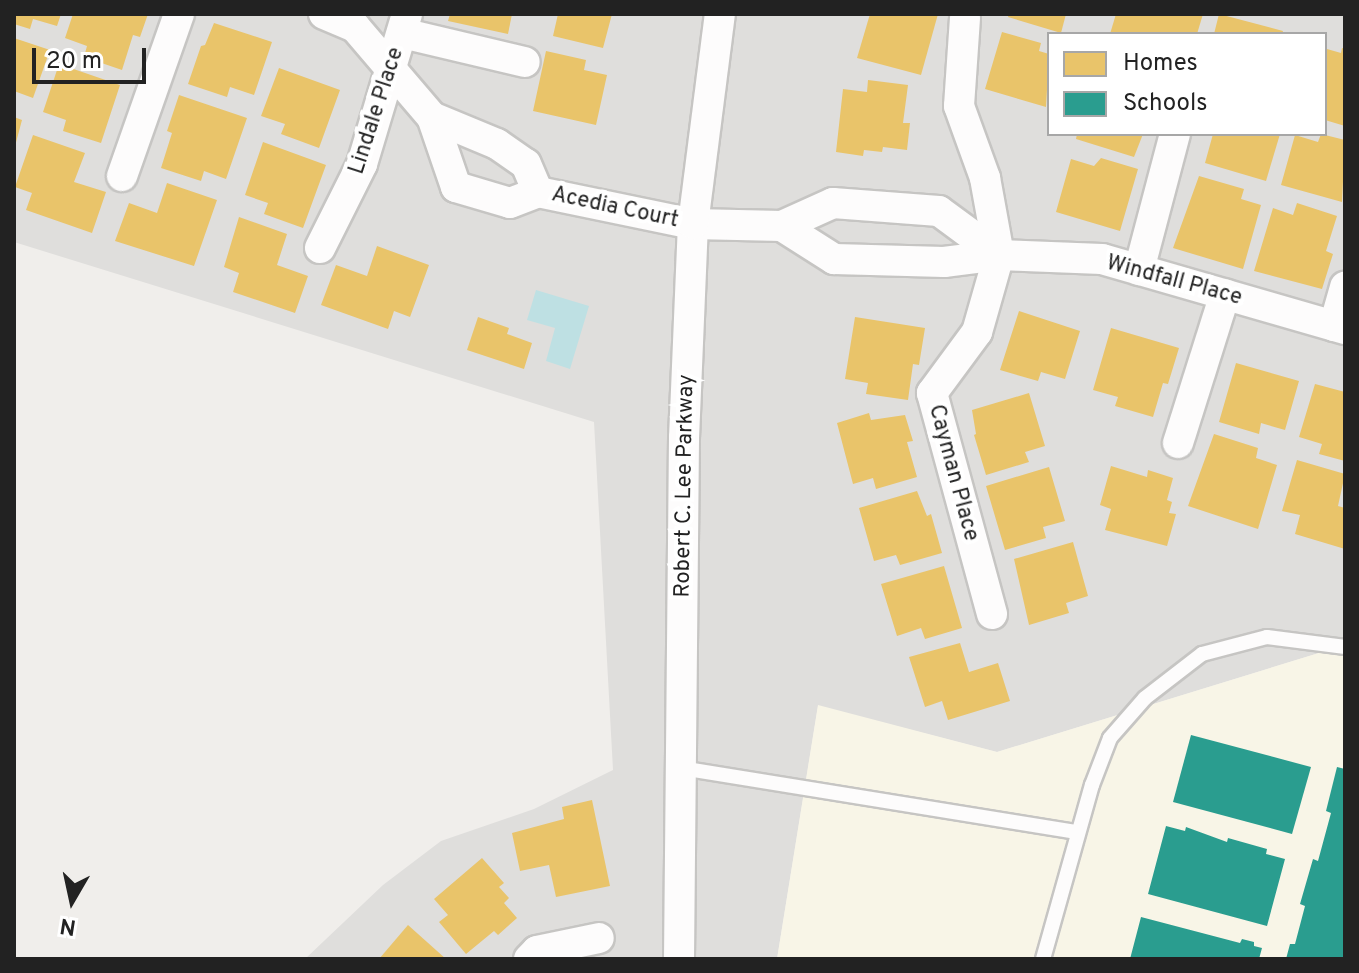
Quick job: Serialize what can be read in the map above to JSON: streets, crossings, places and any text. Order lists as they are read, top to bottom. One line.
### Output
{"streets":{"street":["Lindale Place","Acedia Court","Windfall Place","Cayman Place","Robert C. Lee Parkway"]},"crossings":[["Lindale Place","Acedia Court"],["Acedia Court","Windfall Place"],["Acedia Court","Robert C. Lee Parkway"],["Windfall Place","Cayman Place"]],"legend":["Homes","Schools"],"scale_bar":"20 m","north":"bottom"}
